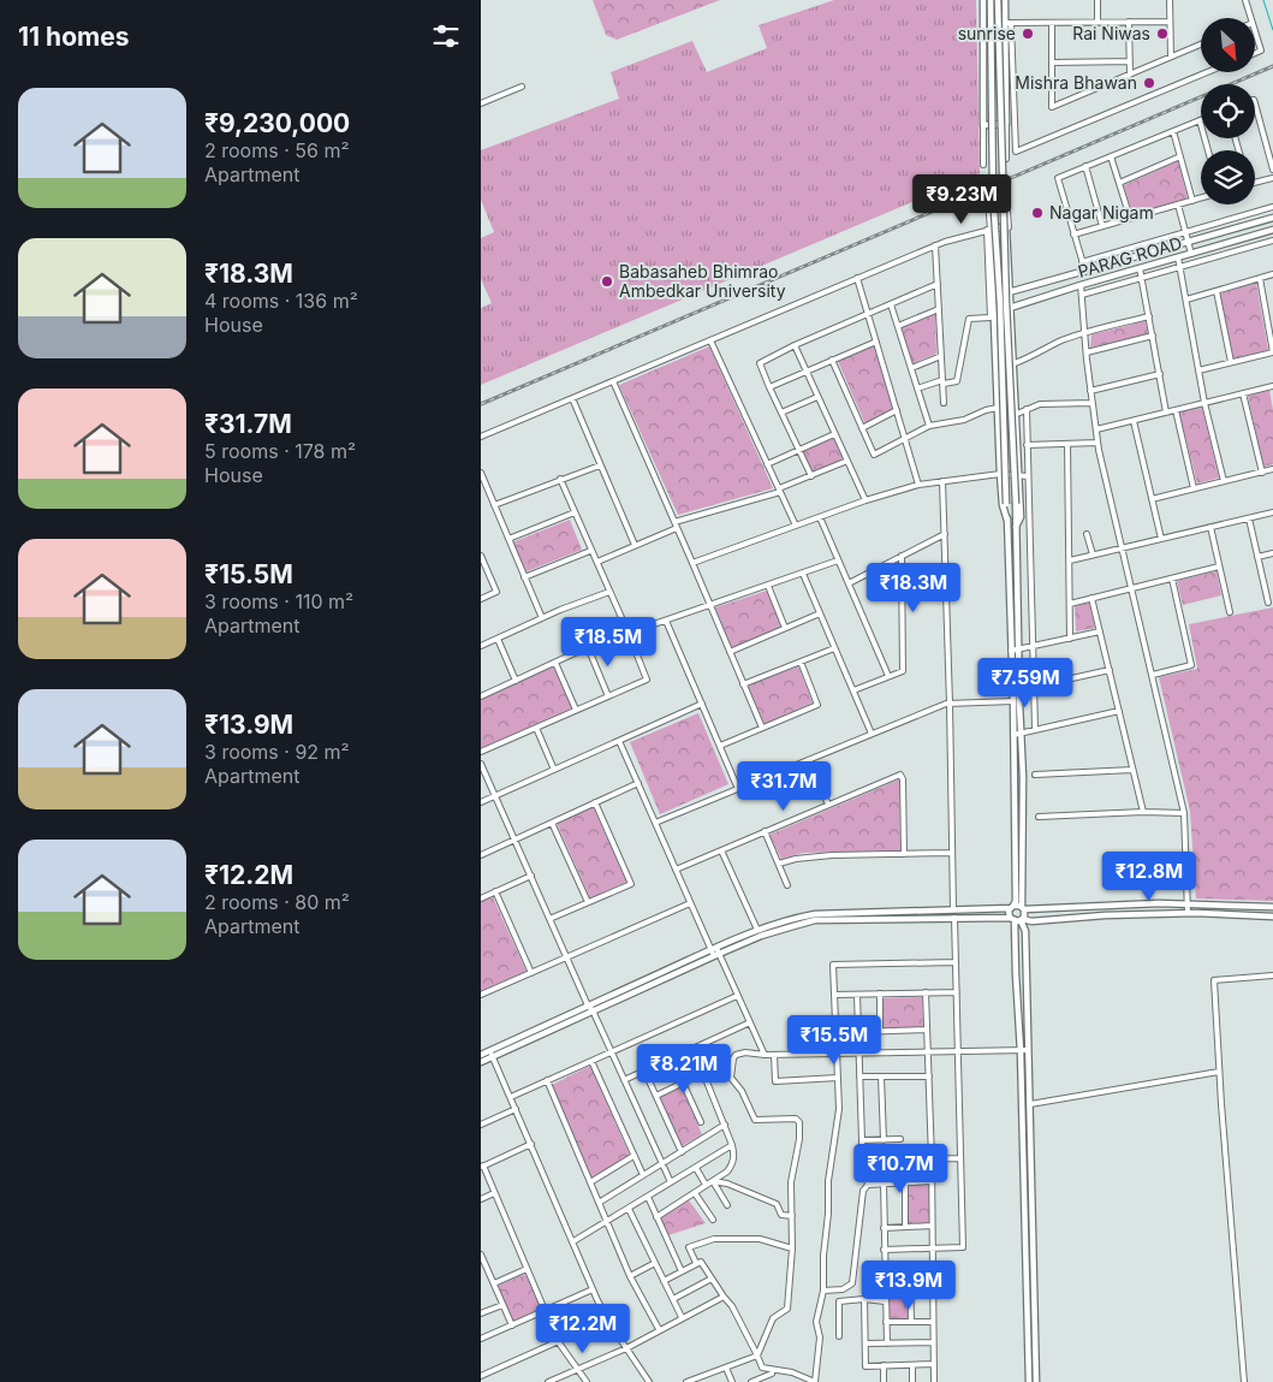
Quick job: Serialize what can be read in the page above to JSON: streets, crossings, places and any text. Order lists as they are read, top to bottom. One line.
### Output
{"streets":{"street":["PARAG ROAD"]},"places":["sunrise","Rai Niwas","Mishra Bhawan","Nagar Nigam","Babasaheb Bhimrao Ambedkar University"],"north":"bottom right","page":{"heading":"11 homes","list":[{"name":"₹9,230,000","note":"2 rooms · 56 m² · Apartment"},{"name":"₹18.3M","note":"4 rooms · 136 m² · House"},{"name":"₹31.7M","note":"5 rooms · 178 m² · House"},{"name":"₹15.5M","note":"3 rooms · 110 m² · Apartment"},{"name":"₹13.9M","note":"3 rooms · 92 m² · Apartment"},{"name":"₹12.2M","note":"2 rooms · 80 m² · Apartment"}],"price":["₹9.23M","₹18.3M","₹18.5M","₹7.59M","₹31.7M","₹12.8M","₹15.5M","₹8.21M","₹10.7M","₹13.9M","₹12.2M"]}}
